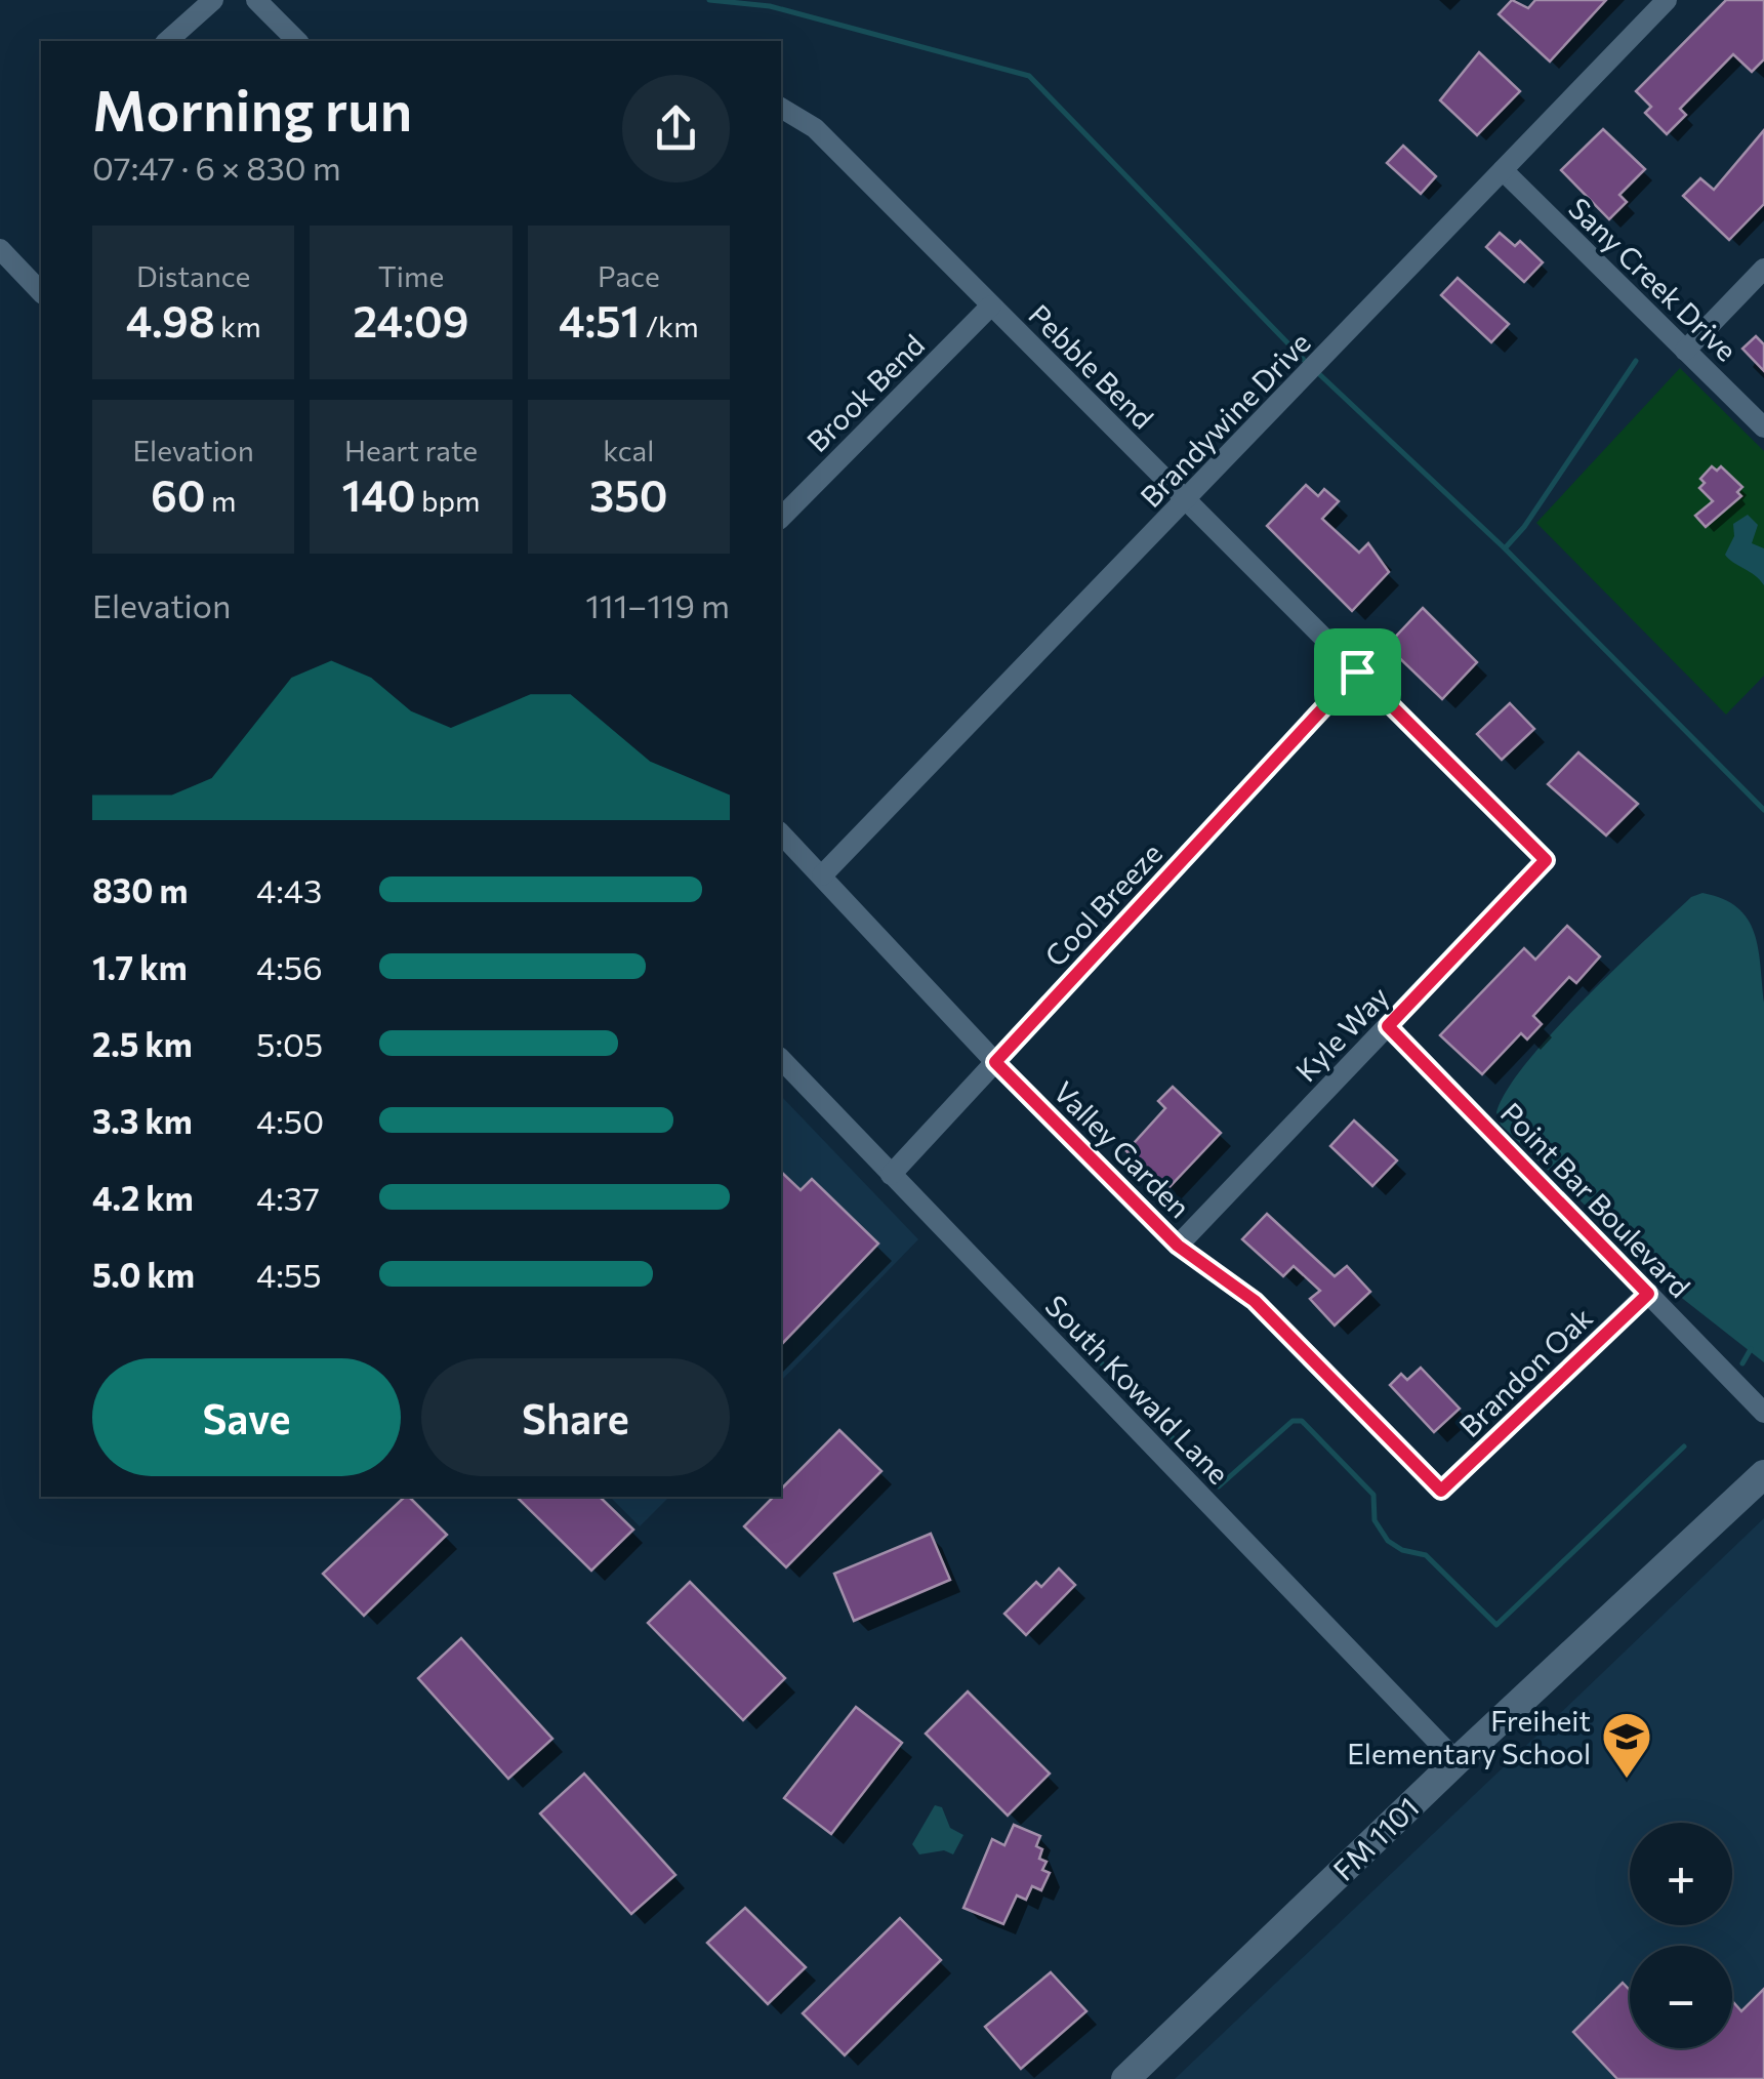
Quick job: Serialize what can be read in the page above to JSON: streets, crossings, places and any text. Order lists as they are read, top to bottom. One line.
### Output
{"streets":{"main road":["FM 1101"],"street":["Sany Creek Drive","Pebble Bend","Brook Bend","Brandywine Drive","Cool Breeze","Kyle Way","Valley Garden","Point Bar Boulevard","Brandon Oak","South Kowald Lane"]},"crossings":[["Sany Creek Drive","Brandywine Drive"],["Pebble Bend","Brook Bend"],["Pebble Bend","Brandywine Drive"],["Pebble Bend","Cool Breeze"],["Pebble Bend","Kyle Way"],["Brandywine Drive","Valley Garden"],["Cool Breeze","Valley Garden"],["Cool Breeze","South Kowald Lane"],["Kyle Way","Valley Garden"],["Kyle Way","Point Bar Boulevard"],["Valley Garden","Brandon Oak"],["Point Bar Boulevard","Brandon Oak"],["South Kowald Lane","FM 1101"]],"places":{"school or university":["Freiheit Elementary School"]},"page":{"heading":["Morning run","07:47 · 6 × 830 m"],"stats":[["Distance","4.98 km"],["Time","24:09"],["Pace","4:51 /km"],["Elevation","60 m"],["Heart rate","140 bpm"],["kcal","350"]],"chart":["Elevation","111–119 m"],"list":[{"name":"830 m","note":"4:43"},{"name":"1.7 km","note":"4:56"},{"name":"2.5 km","note":"5:05"},{"name":"3.3 km","note":"4:50"},{"name":"4.2 km","note":"4:37"},{"name":"5.0 km","note":"4:55"}],"buttons":["Save","Share"],"map_buttons":["+","−"]}}
